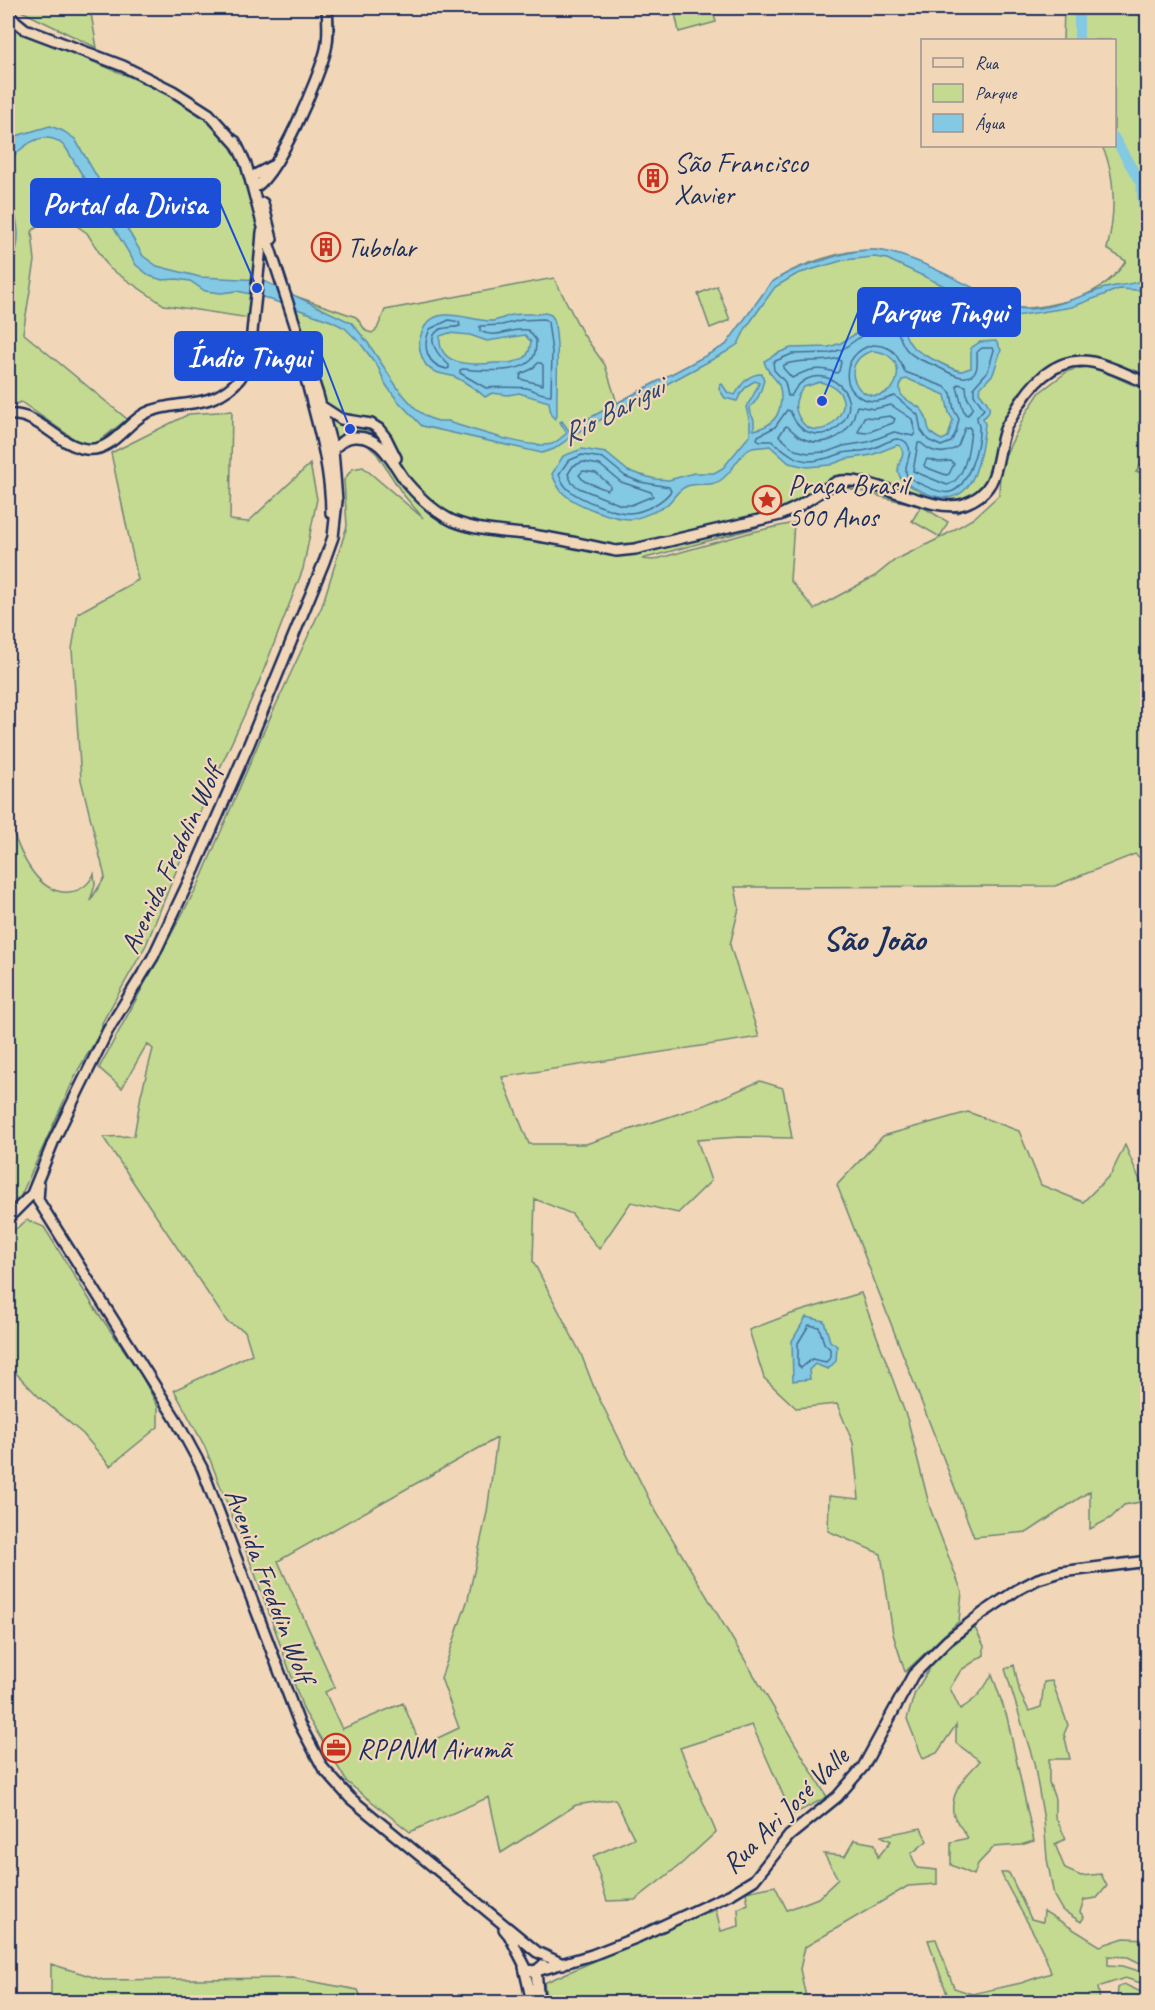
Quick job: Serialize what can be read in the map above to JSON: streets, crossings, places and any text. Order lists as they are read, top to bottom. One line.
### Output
{"streets":{"main road":["Avenida Fredolin Wolf","Rua Ari José Valle"]},"crossings":[["Avenida Fredolin Wolf","Rua Ari José Valle"]],"districts":["São João"],"water":["Rio Barigui"],"places":{"building":["São Francisco Xavier","Tubolar"],"other":["Portal da Divisa","Parque Tingui","Índio Tingui"],"place":["Praça Brasil 500 Anos"],"office":["RPPNM Airumã"]},"legend":["Rua","Parque","Água"]}
